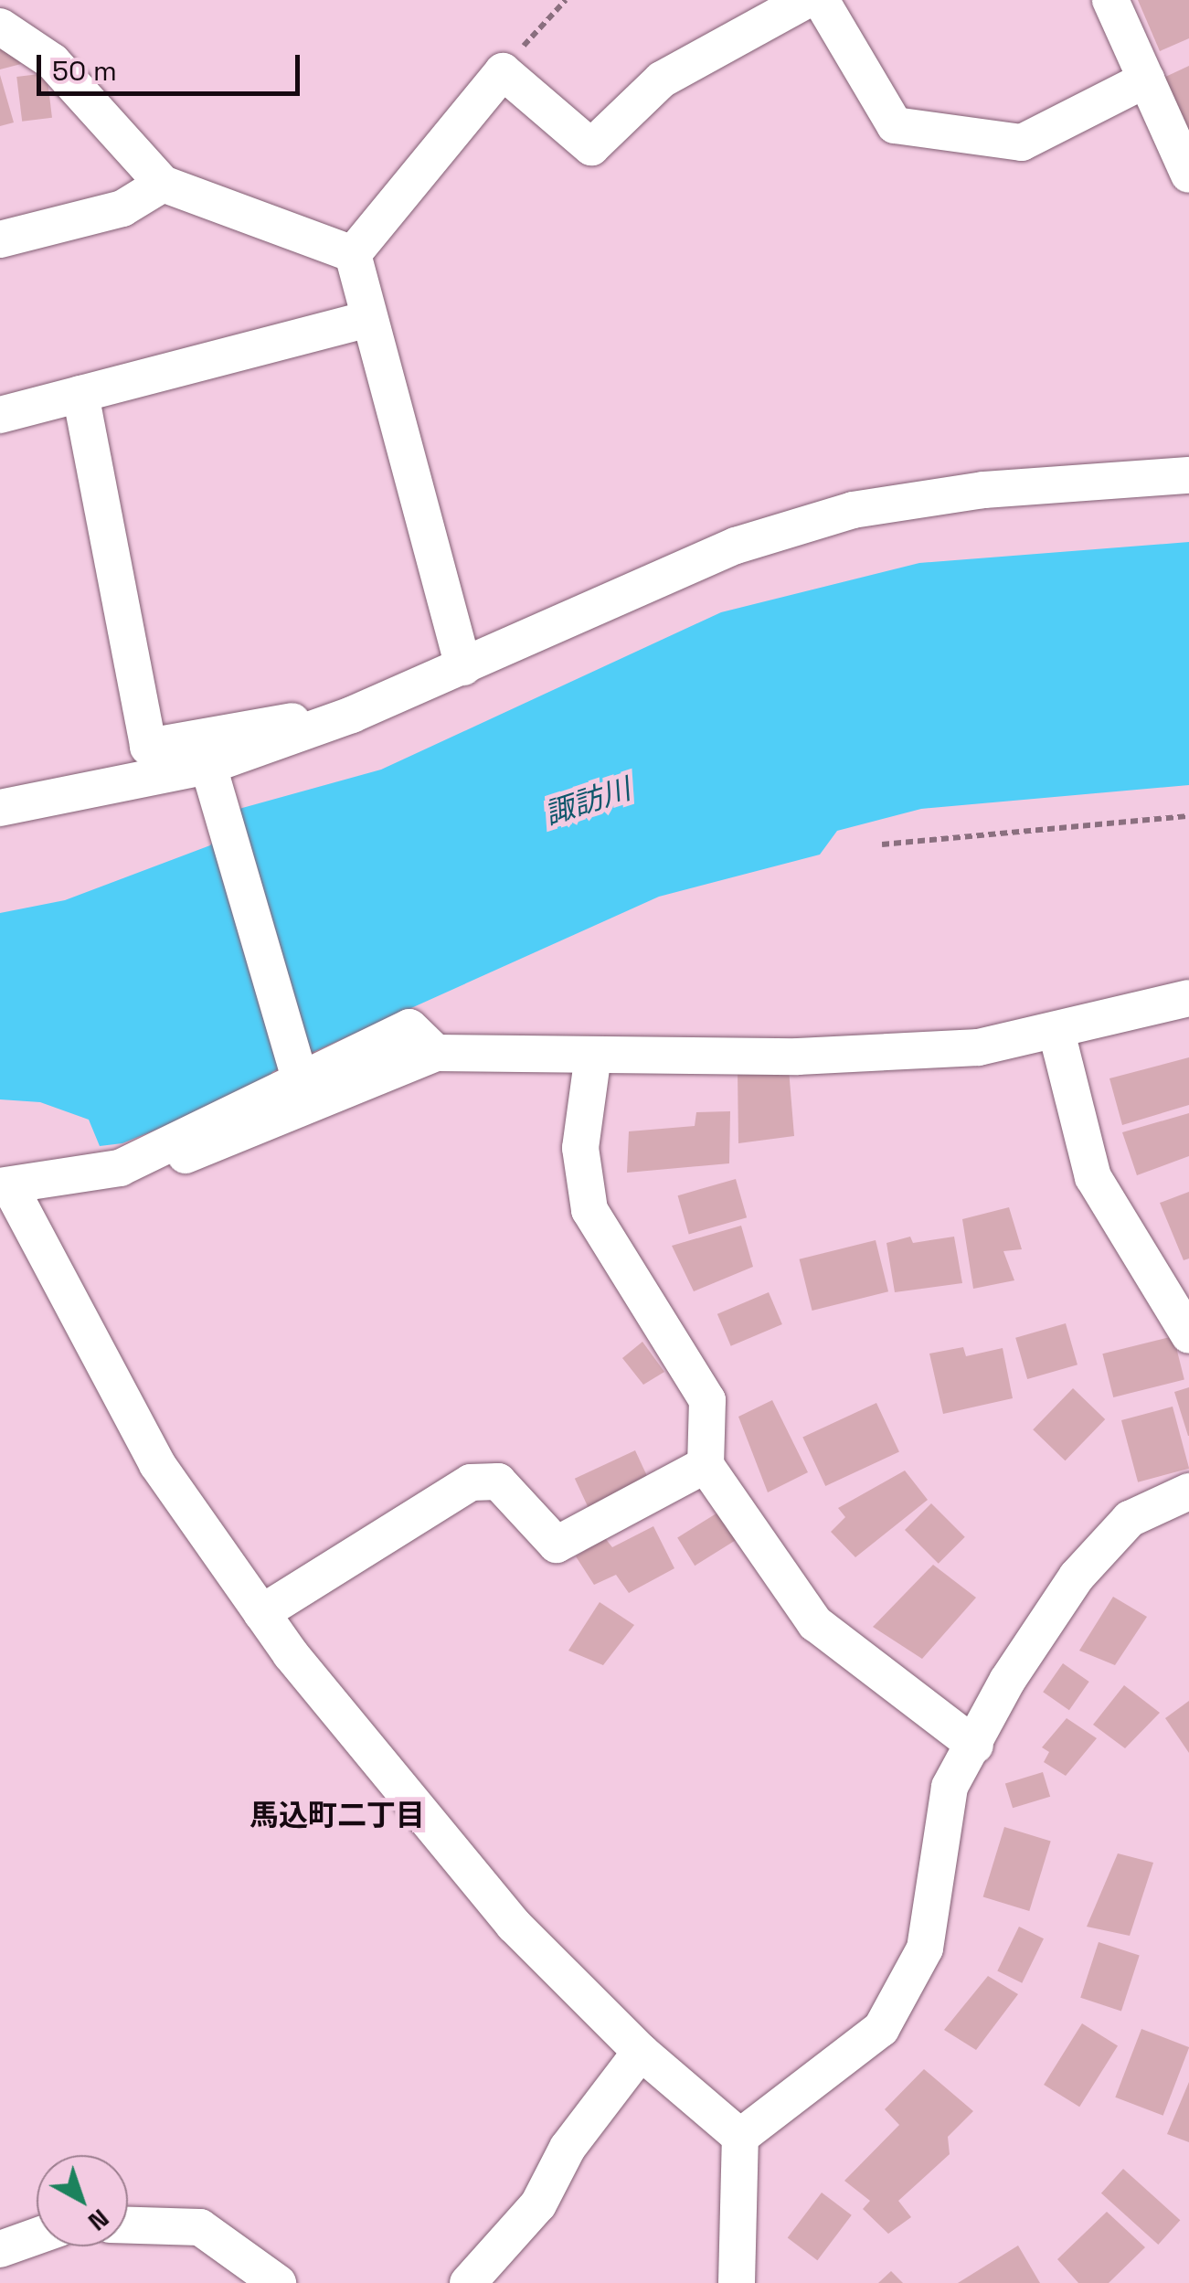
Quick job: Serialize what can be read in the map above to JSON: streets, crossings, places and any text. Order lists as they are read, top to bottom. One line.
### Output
{"districts":["馬込町二丁目"],"water":["諏訪川"],"scale_bar":"50 m","north":"bottom right"}
